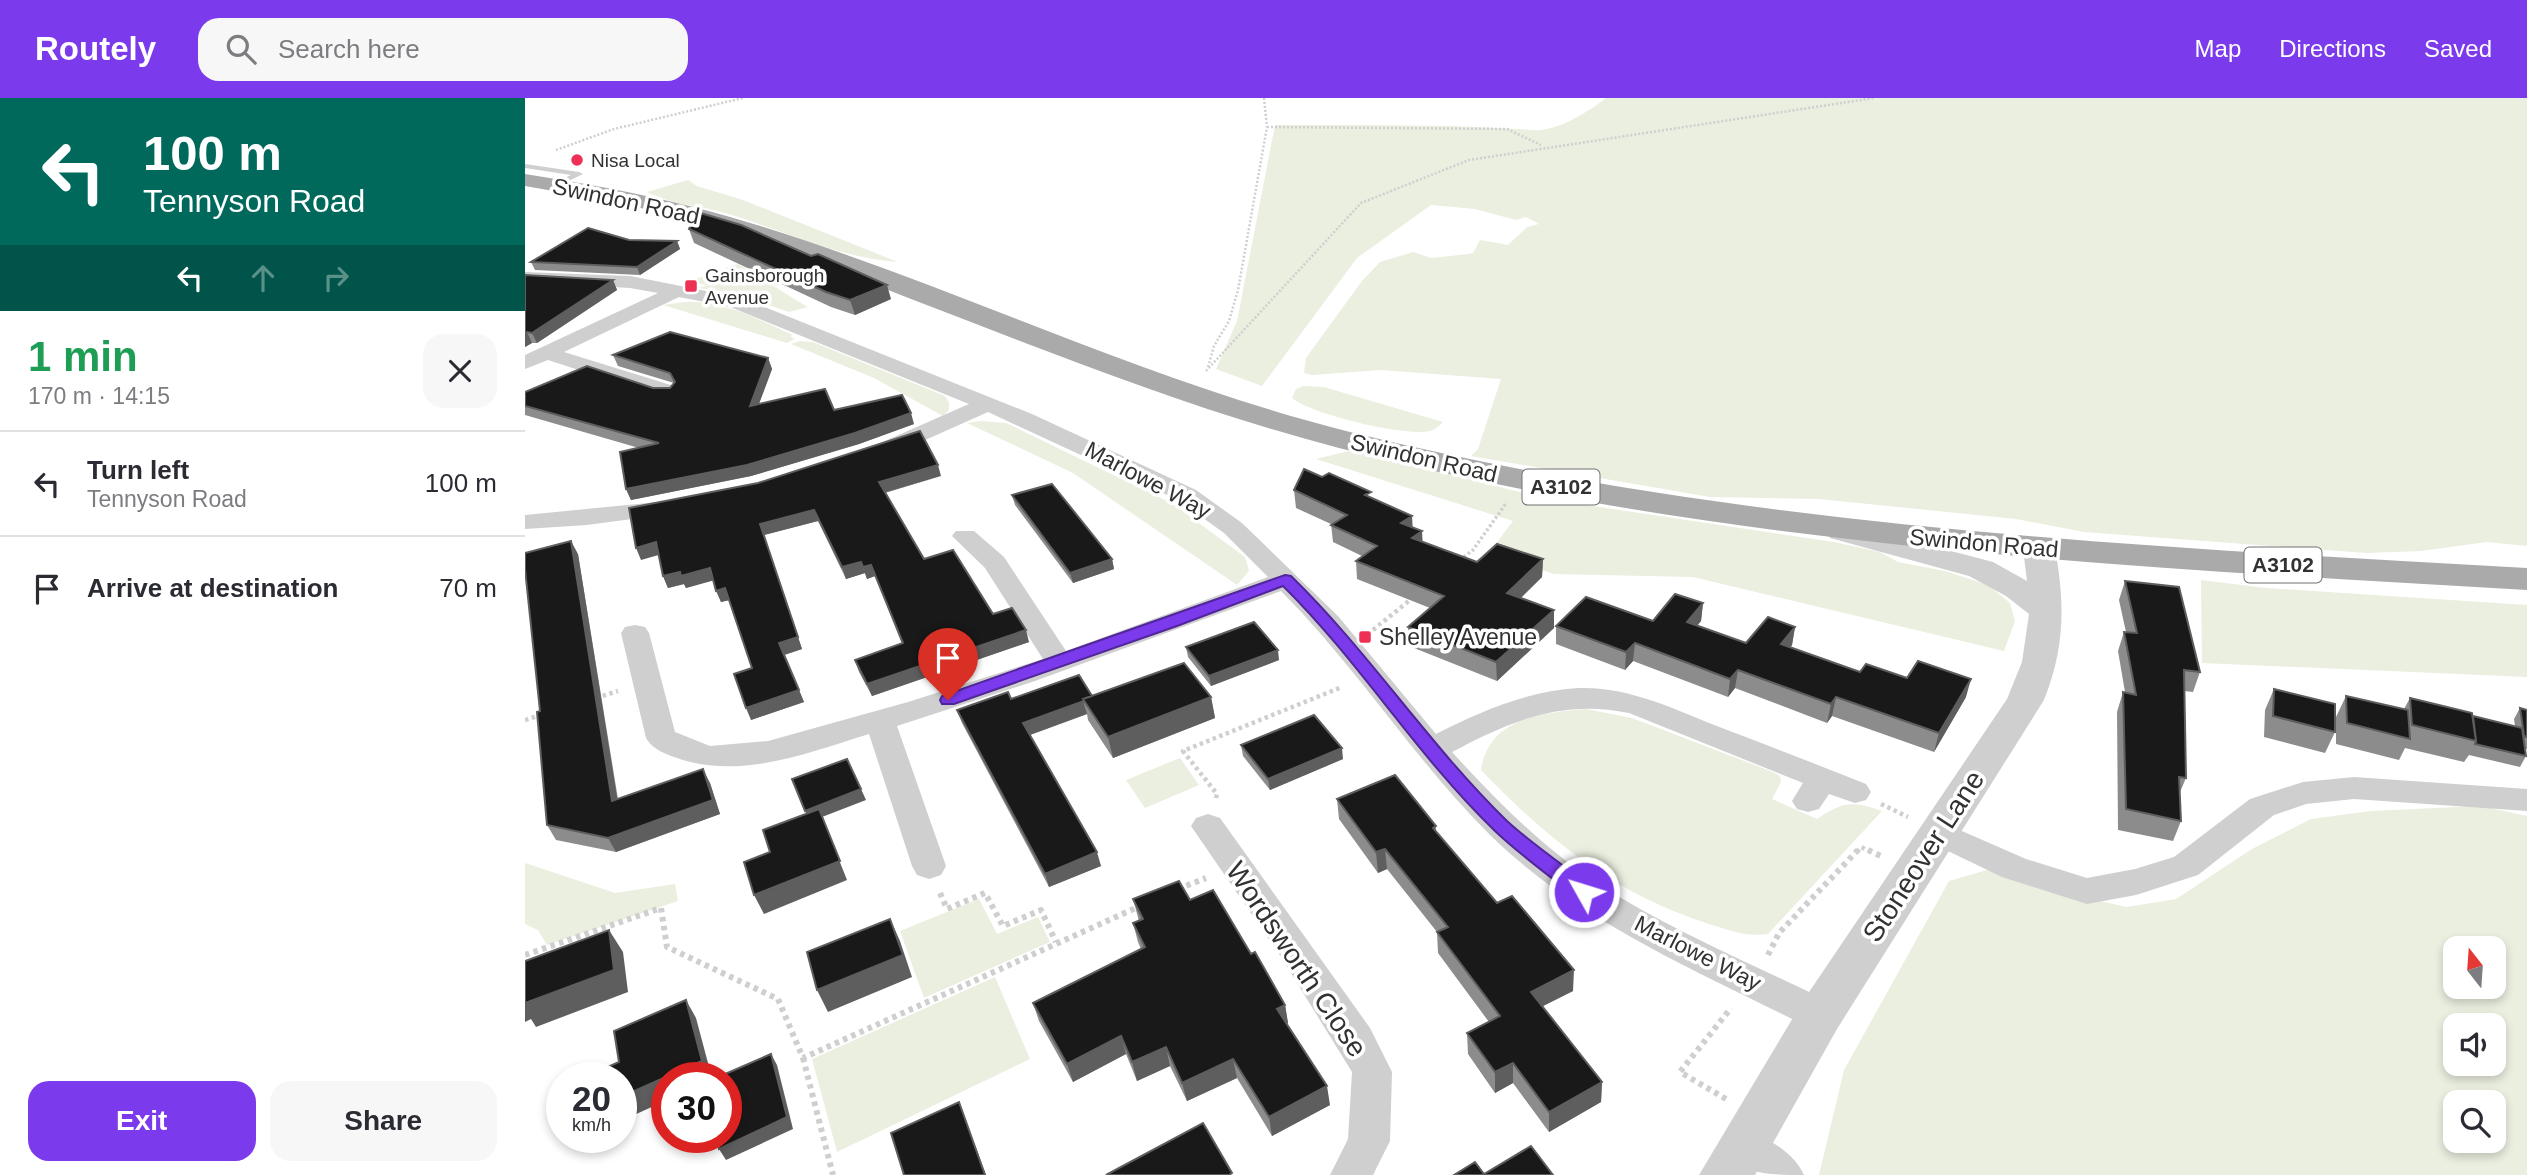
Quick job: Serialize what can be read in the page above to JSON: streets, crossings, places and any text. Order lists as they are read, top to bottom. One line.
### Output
{"streets":{"main road":["Swindon Road","A3102"],"street":["Marlowe Way","Stoneover Lane","Wordsworth Close"]},"crossings":[["Swindon Road","Stoneover Lane"],["Marlowe Way","Stoneover Lane"]],"places":{"other":["Nisa Local"],"transit":["Gainsborough Avenue","Shelley Avenue"]},"north":"top","page":{"header":"Routely","search":"Search here","nav":["Map","Directions","Saved"],"turn":["100 m","Tennyson Road"],"heading":["1 min","170 m · 14:15"],"list":[{"name":"Turn left","note":"Tennyson Road","value":"100 m"},{"name":"Arrive at destination","value":"70 m"}],"speed":"20 km/h","limit":"30","buttons":["Exit","Share"]}}
